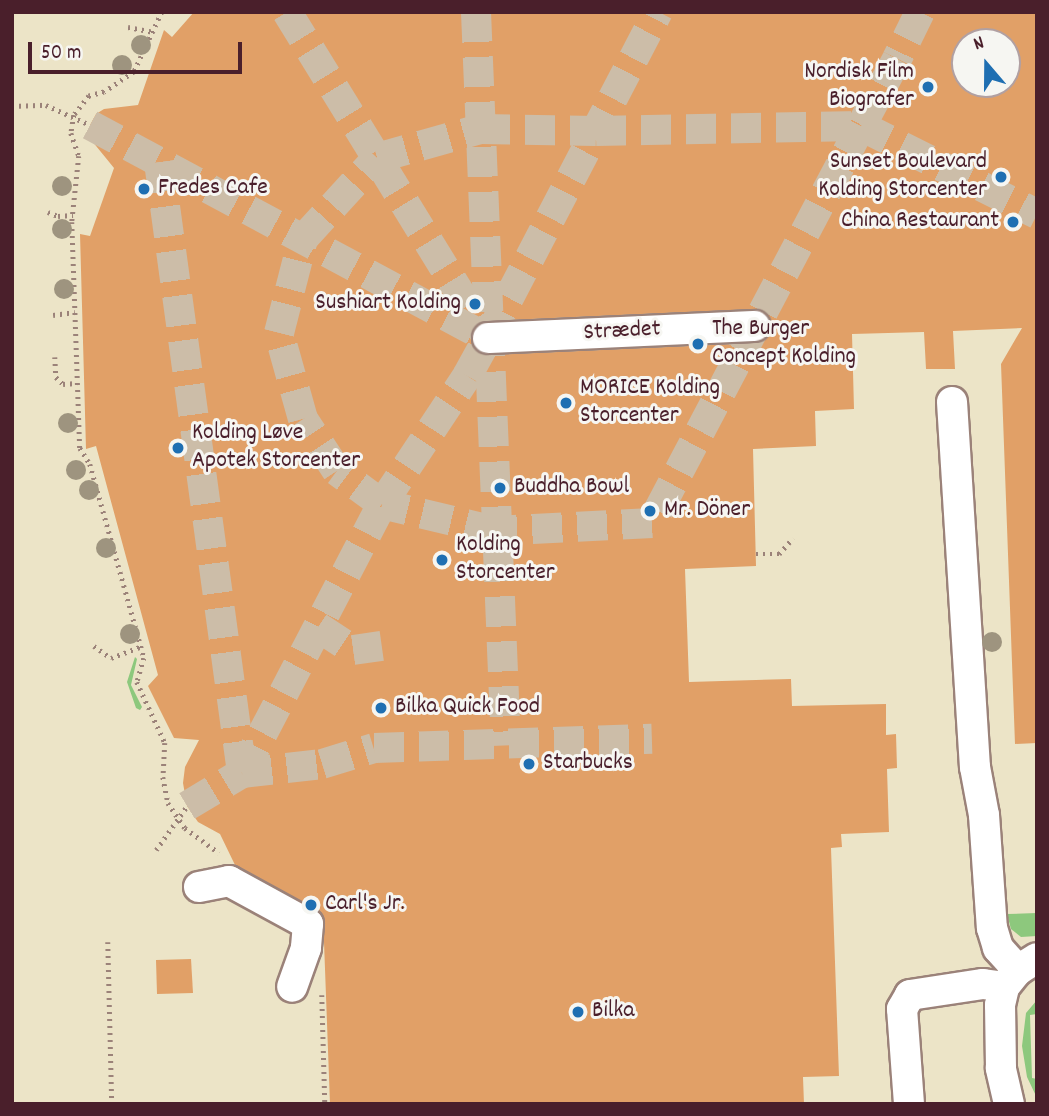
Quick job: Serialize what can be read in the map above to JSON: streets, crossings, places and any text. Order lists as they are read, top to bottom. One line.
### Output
{"streets":{"street":["Strædet"]},"places":["Nordisk Film Biografer","Sunset Boulevard Kolding Storcenter","Fredes Cafe","China Restaurant","Sushiart Kolding","The Burger Concept Kolding","MORICE Kolding Storcenter","Kolding Løve Apotek Storcenter","Buddha Bowl","Mr. Döner","Kolding Storcenter","Bilka Quick Food","Starbucks","Carl's Jr.","Bilka"],"scale_bar":"50 m","north":"top"}
